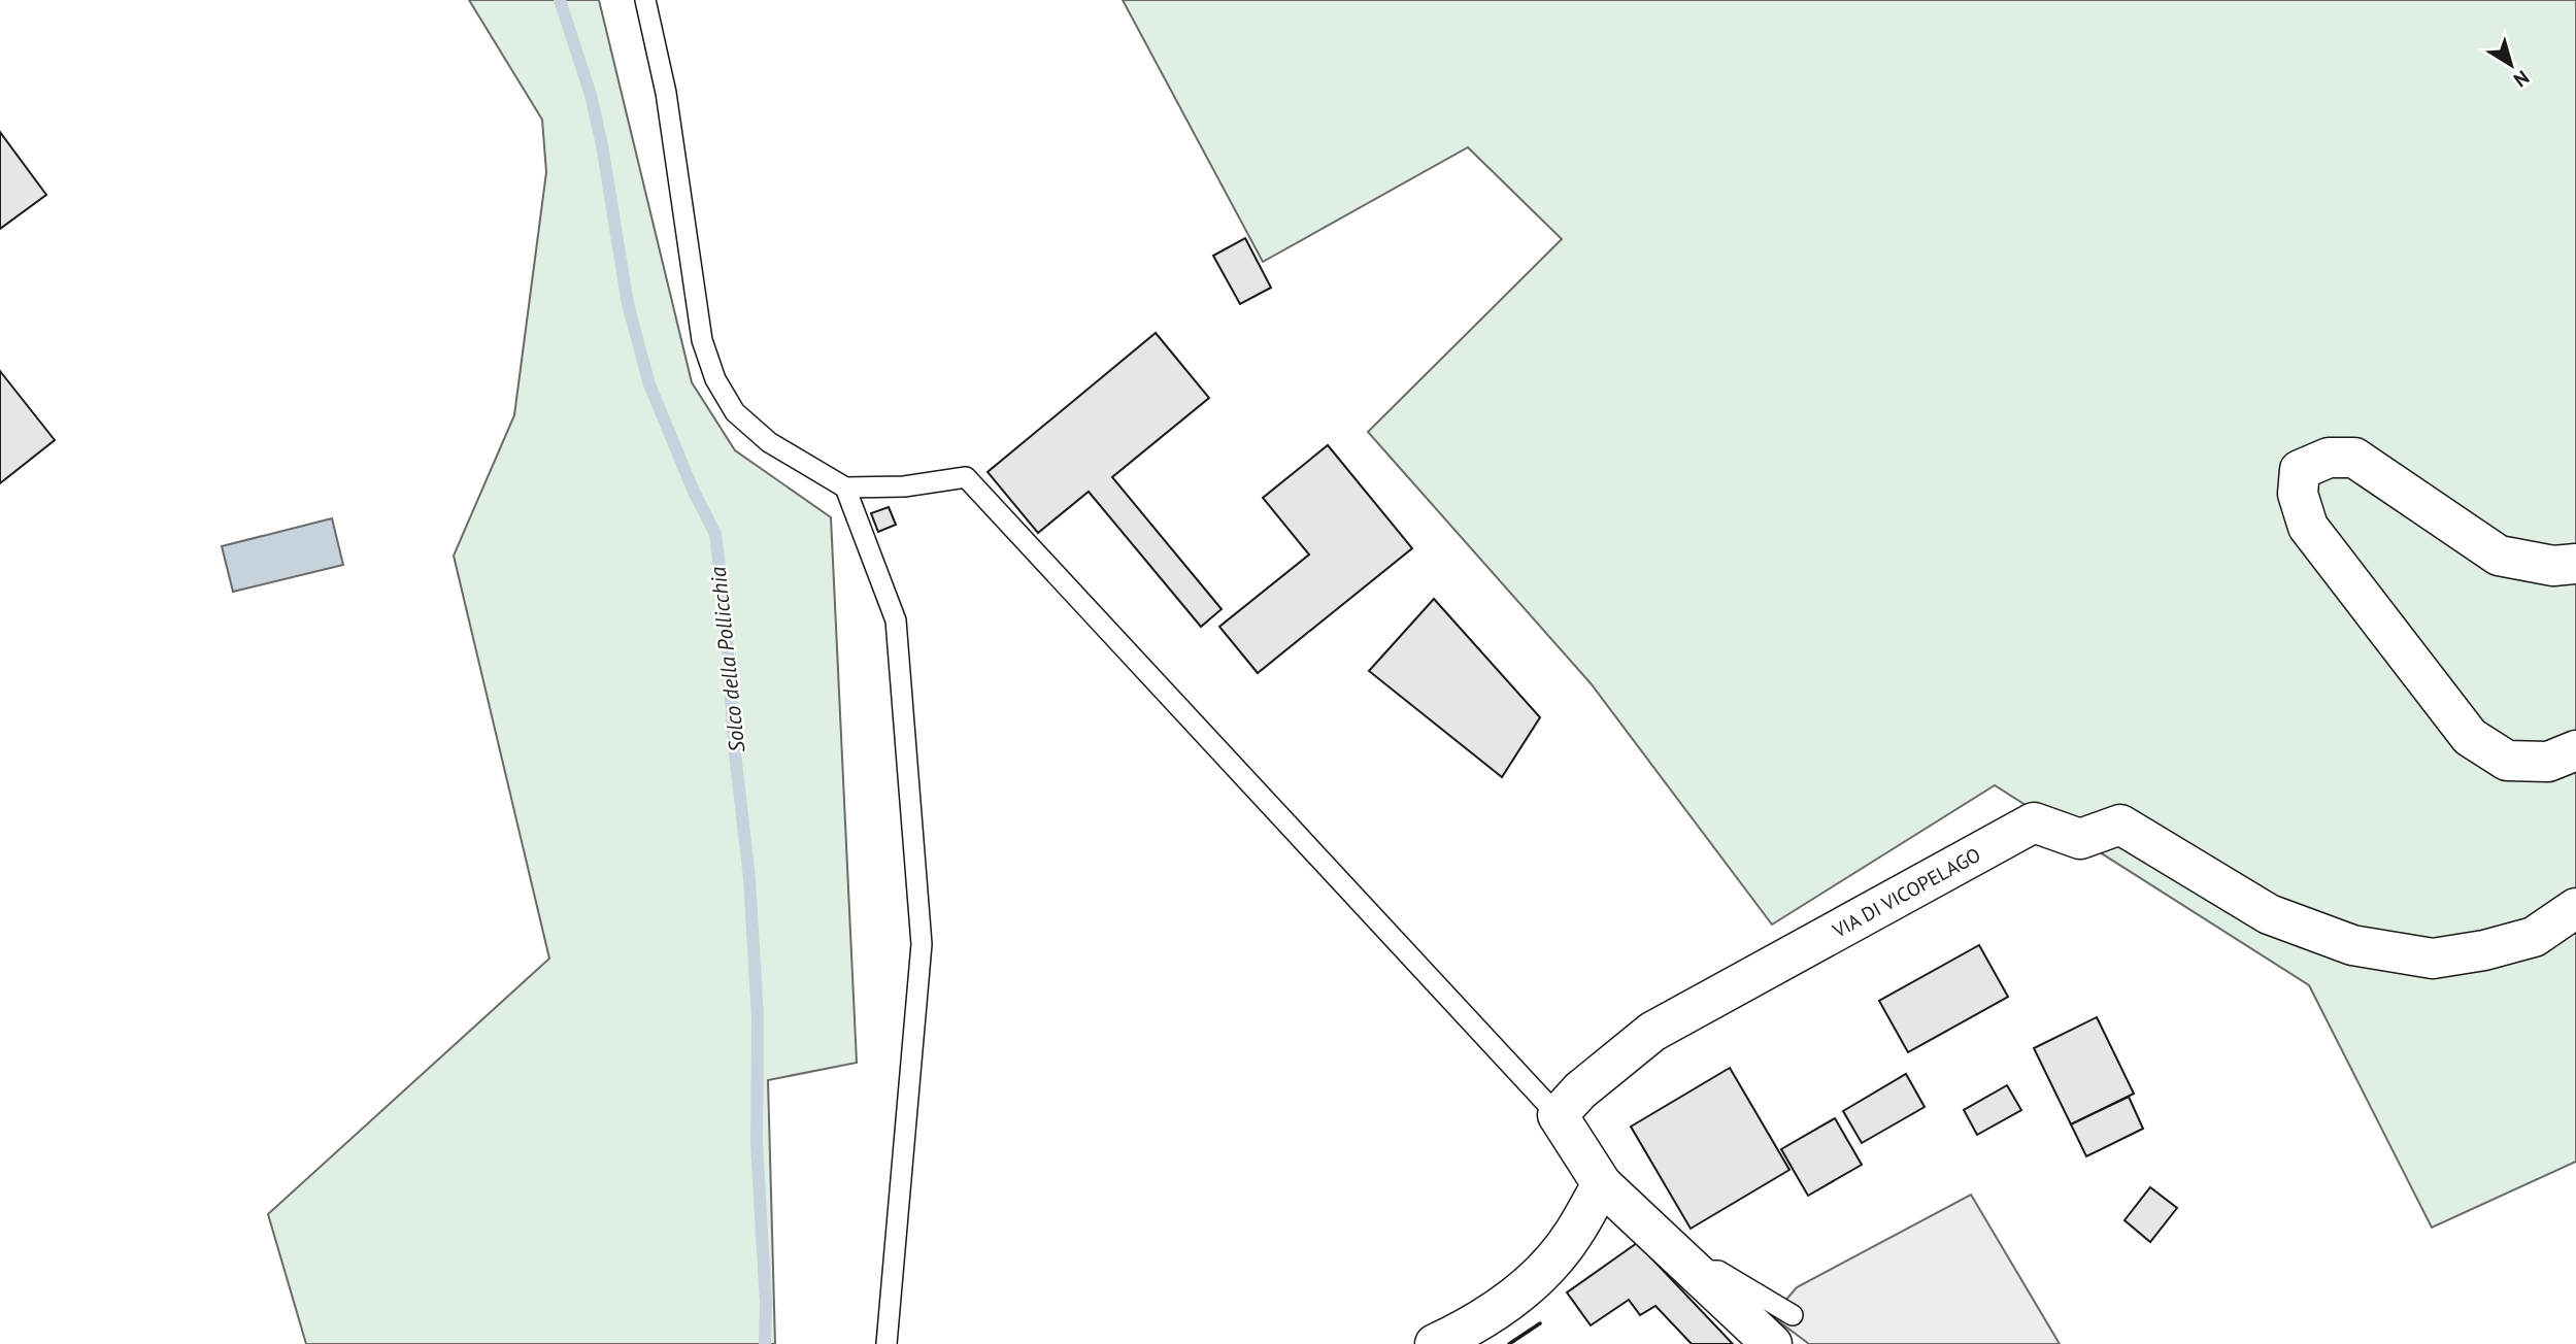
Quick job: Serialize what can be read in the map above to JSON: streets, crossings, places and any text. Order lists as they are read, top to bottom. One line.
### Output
{"streets":{"street":["VIA DI VICOPELAGO"]},"water":["Solco della Pollicchia"],"north":"bottom right"}
